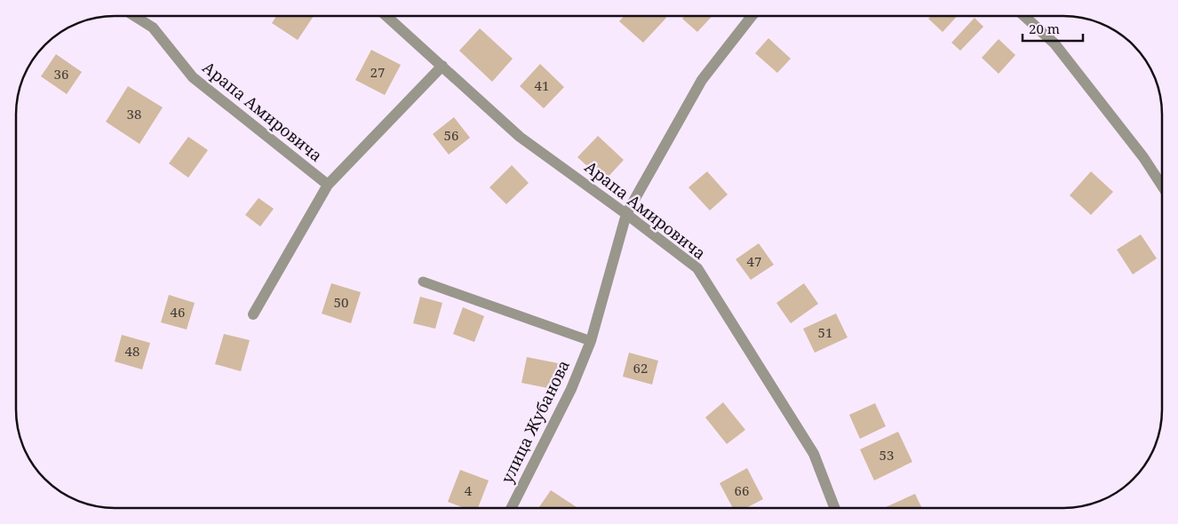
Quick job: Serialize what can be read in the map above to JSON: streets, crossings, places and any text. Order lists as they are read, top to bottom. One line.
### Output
{"streets":{"street":["Арапа Амировича","улица Жубанова"]},"crossings":[["Арапа Амировича","улица Жубанова"]],"house_numbers":["27","36","41","38","56","47","50","46","51","48","62","53","4","66"],"scale_bar":"20 m"}
